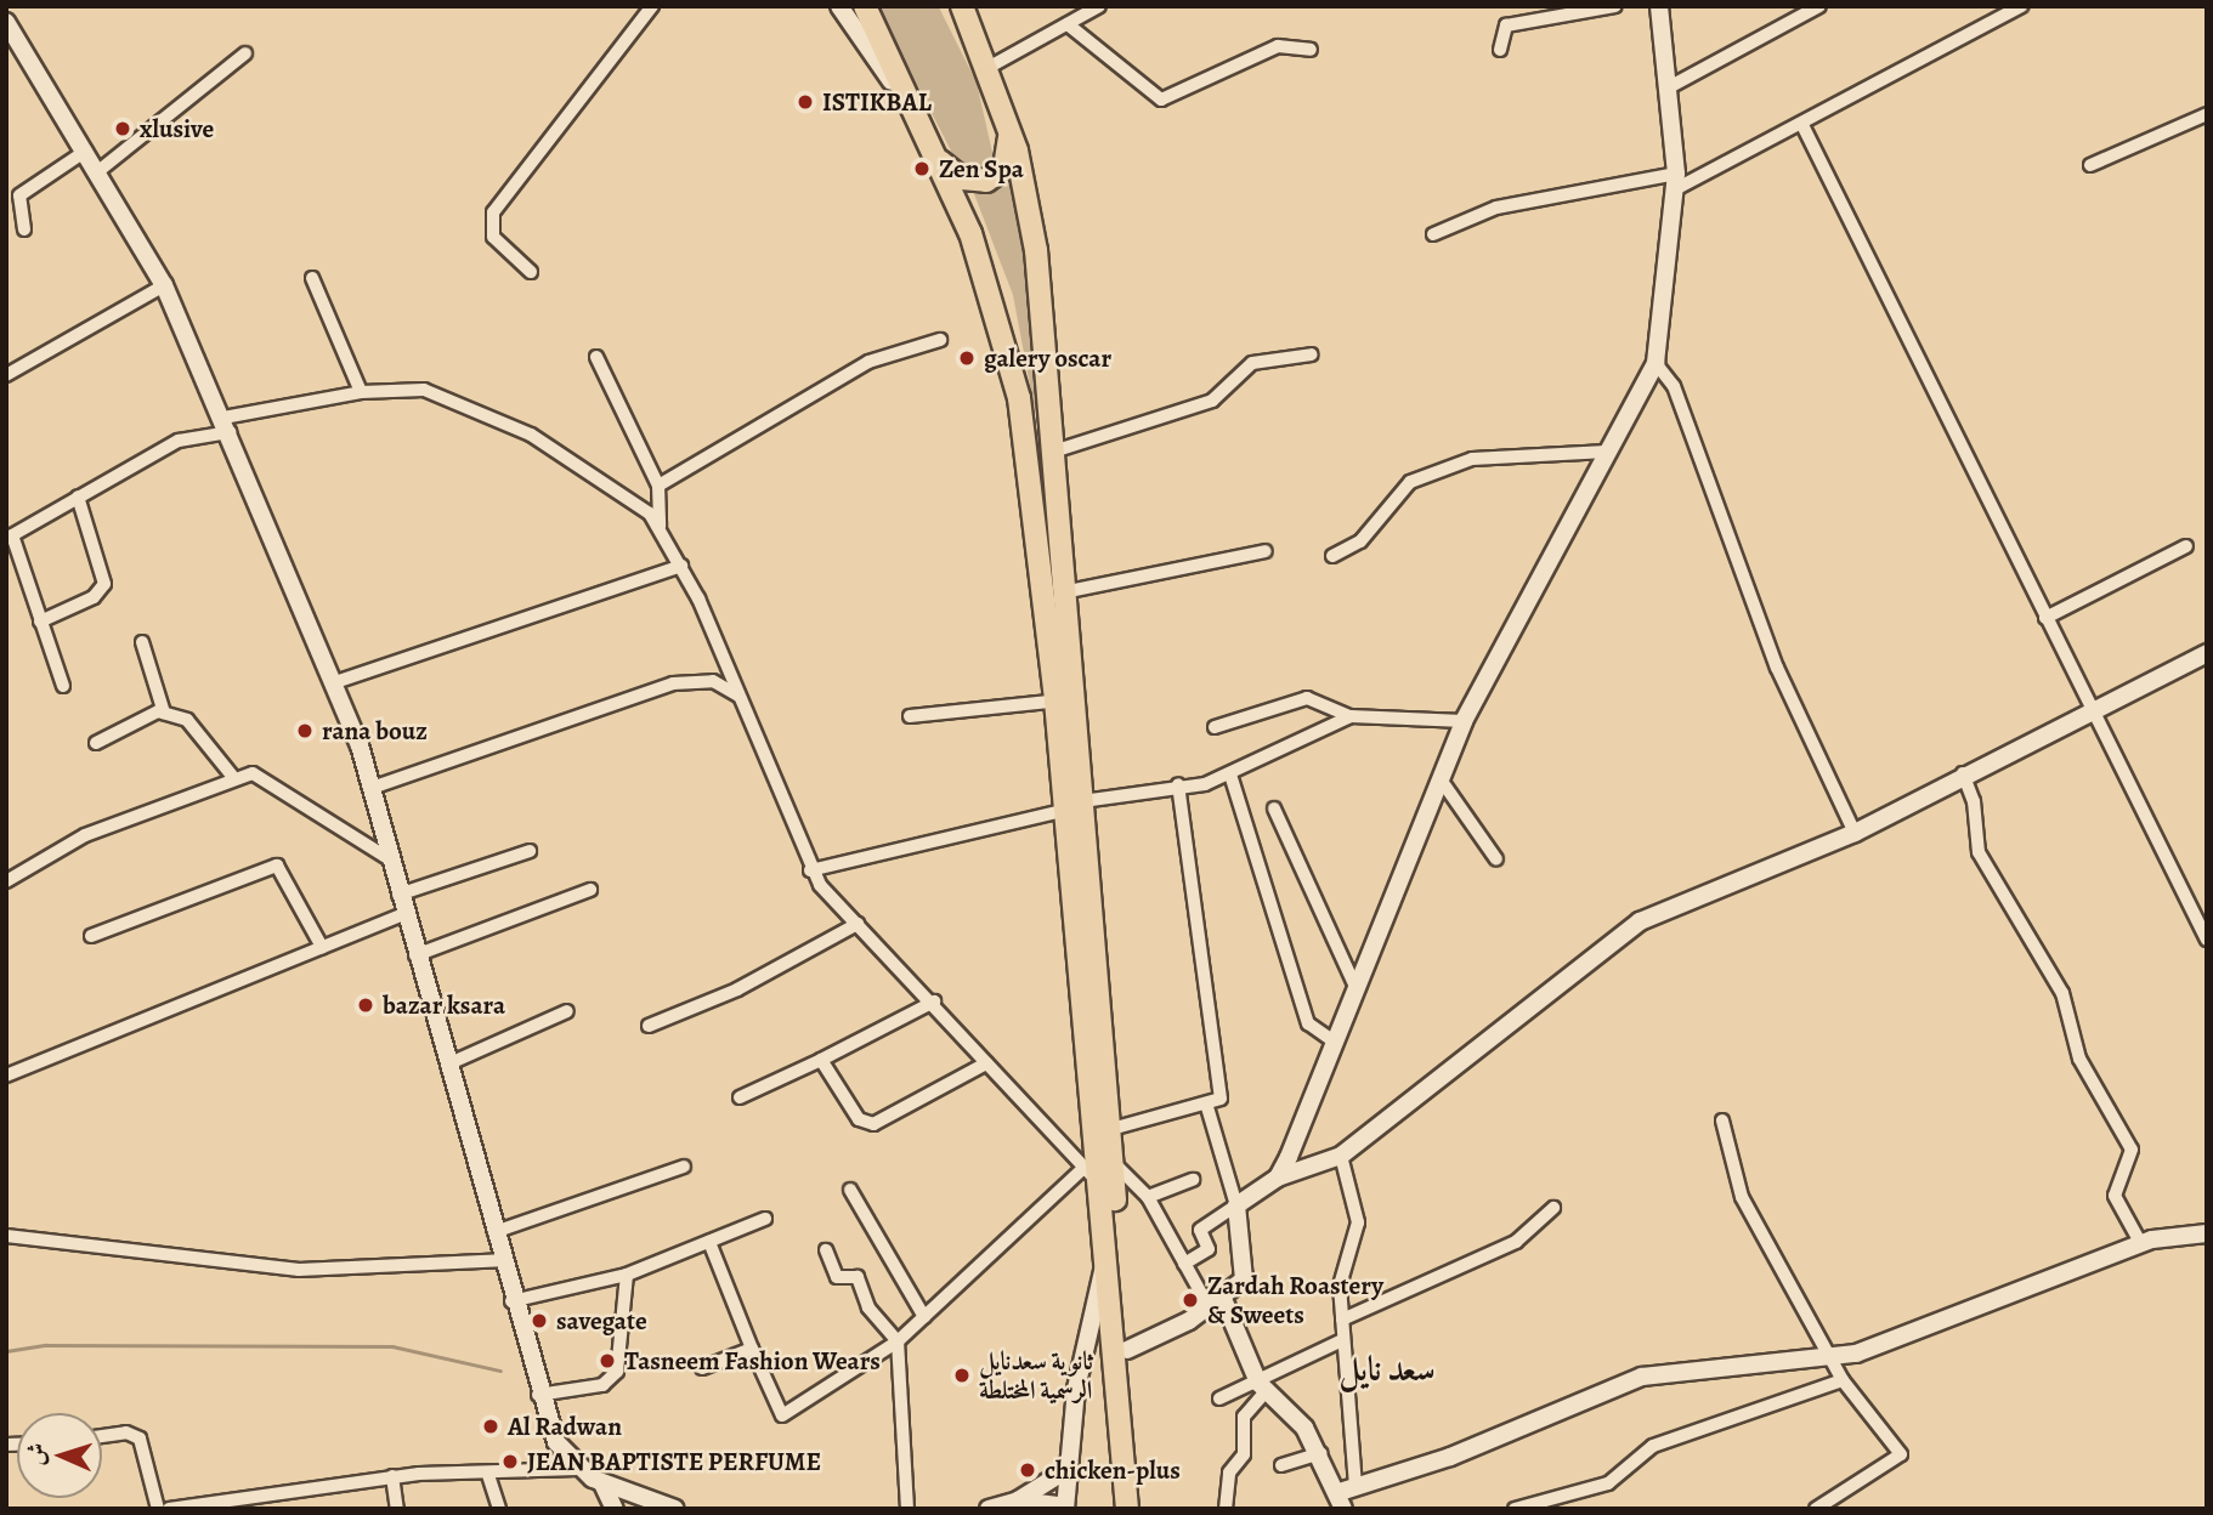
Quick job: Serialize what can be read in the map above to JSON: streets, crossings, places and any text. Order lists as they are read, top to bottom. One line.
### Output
{"districts":["سعد نايل"],"places":["ISTIKBAL","xlusive","Zen Spa","galery oscar","rana bouz","bazar ksara","Zardah Roastery & Sweets","savegate","Tasneem Fashion Wears","ثانوية سعدنايل الرسمية المختلطة","Al Radwan","JEAN BAPTISTE PERFUME","chicken-plus"],"north":"left"}
